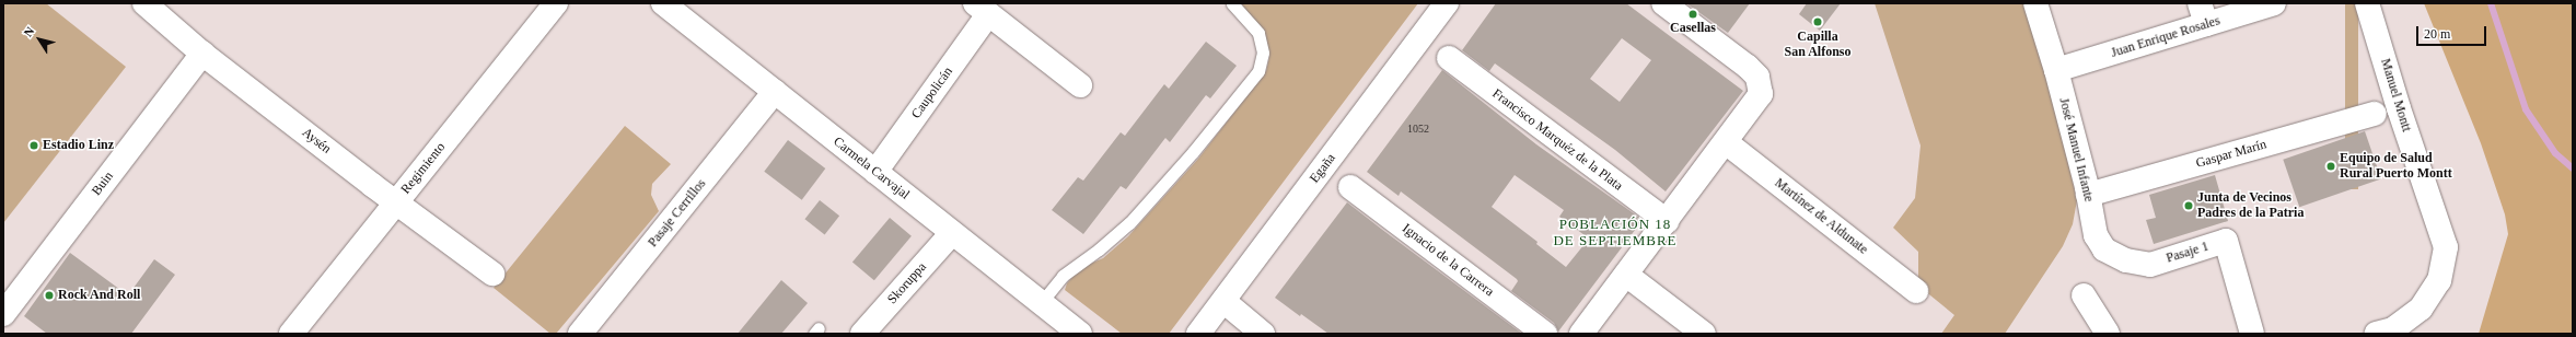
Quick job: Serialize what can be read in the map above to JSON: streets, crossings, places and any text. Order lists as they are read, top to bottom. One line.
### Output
{"streets":{"street":["Juan Enrique Rosales","Caupolicán","Manuel Montt","Francisco Marquéz de la Plata","Aysén","José Manuel Infante","Gaspar Marín","Regimiento","Carmela Carvajal","Egaña","Buin","Pasaje Cerrillos","Martínez de Aldunate","Pasaje 1","Ignacio de la Carrera","Skoruppa"]},"crossings":[["Juan Enrique Rosales","José Manuel Infante"],["Caupolicán","Carmela Carvajal"],["Aysén","Regimiento"],["Aysén","Buin"],["José Manuel Infante","Gaspar Marín"],["José Manuel Infante","Pasaje 1"],["Carmela Carvajal","Pasaje Cerrillos"],["Carmela Carvajal","Skoruppa"]],"districts":["POBLACIÓN 18 DE SEPTIEMBRE"],"places":["Casellas","Capilla San Alfonso","Estadio Linz","Equipo de Salud Rural Puerto Montt","Junta de Vecinos Padres de la Patria","Rock And Roll"],"house_numbers":["1052"],"scale_bar":"20 m","north":"top left"}
